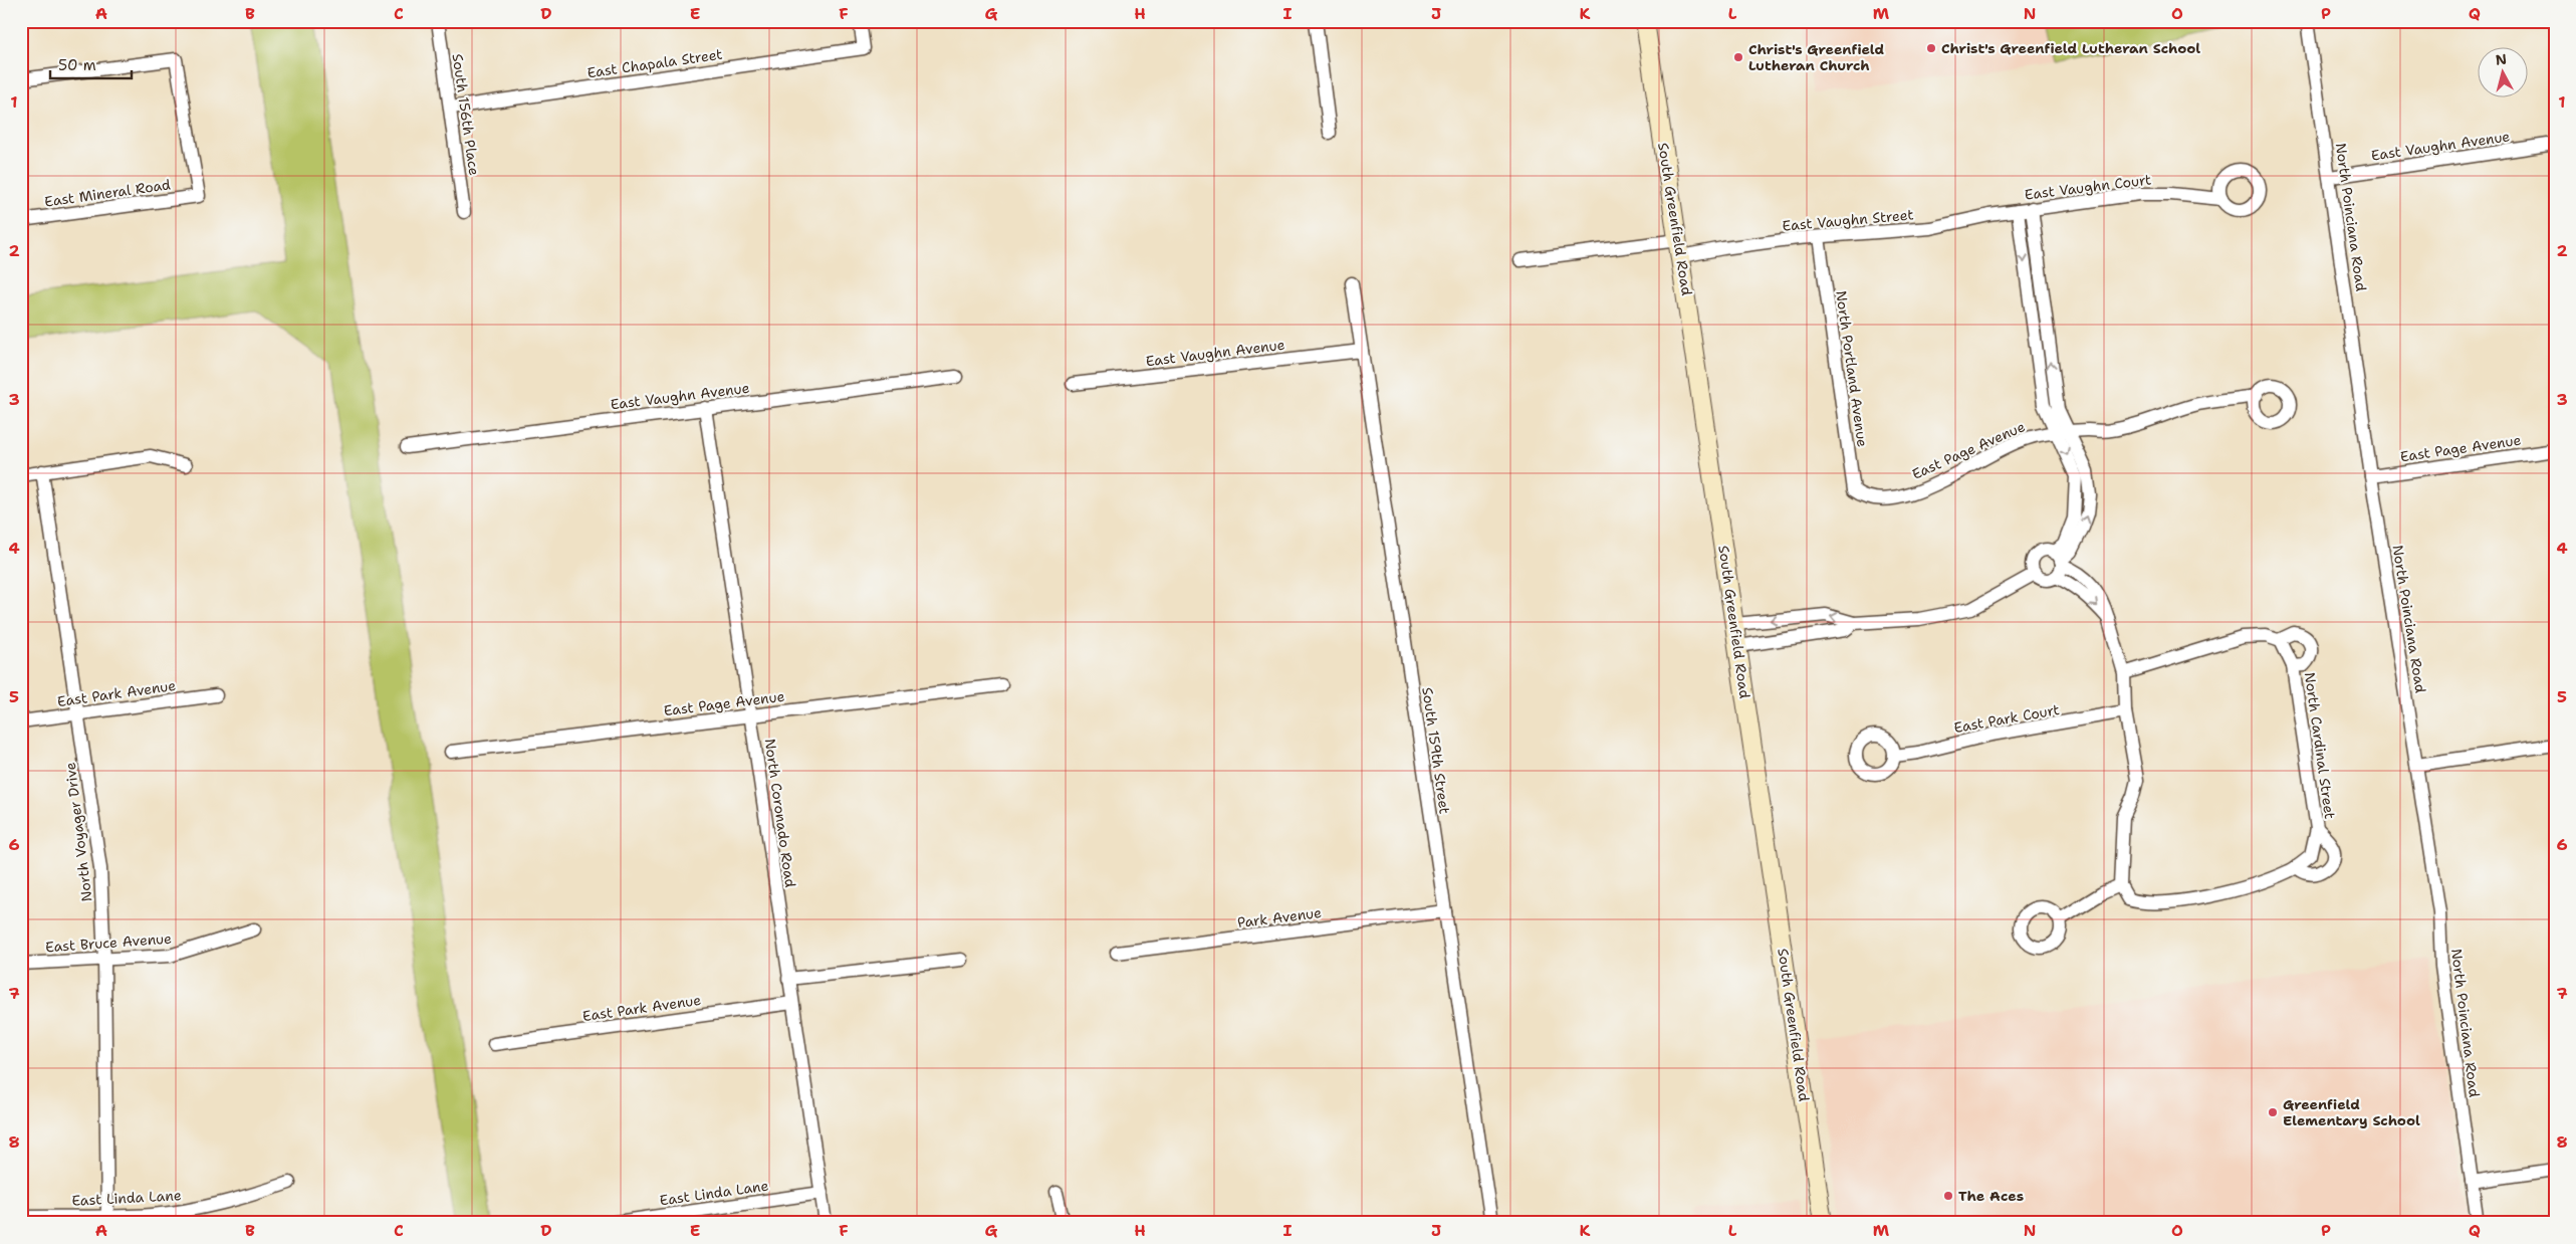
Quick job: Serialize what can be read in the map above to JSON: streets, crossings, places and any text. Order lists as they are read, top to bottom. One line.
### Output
{"streets":{"main road":["South Greenfield Road"],"street":["East Chapala Street","South 156th Place","East Vaughn Avenue","East Vaughn Court","East Mineral Road","North Poinciana Road","East Vaughn Street","North Portland Avenue","East Page Avenue","East Park Avenue","East Park Court","North Cardinal Street","South 159th Street","North Coronado Road","North Voyager Drive","Park Avenue","East Bruce Avenue","East Linda Lane"]},"crossings":[["East Chapala Street","South 156th Place"],["East Vaughn Avenue","North Poinciana Road"],["East Vaughn Avenue","South 159th Street"],["East Vaughn Avenue","North Coronado Road"],["East Vaughn Court","East Vaughn Street"],["North Poinciana Road","East Page Avenue"],["South Greenfield Road","East Vaughn Street"],["East Vaughn Street","North Portland Avenue"],["North Portland Avenue","East Page Avenue"],["East Page Avenue","North Coronado Road"],["East Park Avenue","North Coronado Road"],["East Park Avenue","North Voyager Drive"],["South 159th Street","Park Avenue"],["North Coronado Road","East Linda Lane"],["North Voyager Drive","East Bruce Avenue"],["North Voyager Drive","East Linda Lane"]],"places":["Christ's Greenfield Lutheran School","Christ's Greenfield Lutheran Church","Greenfield Elementary School","The Aces"],"scale_bar":"50 m","north":"top","grid":{"columns":["A","B","C","D","E","F","G","H","I","J","K","L","M","N","O","P","Q"],"rows":["1","2","3","4","5","6","7","8"]}}
